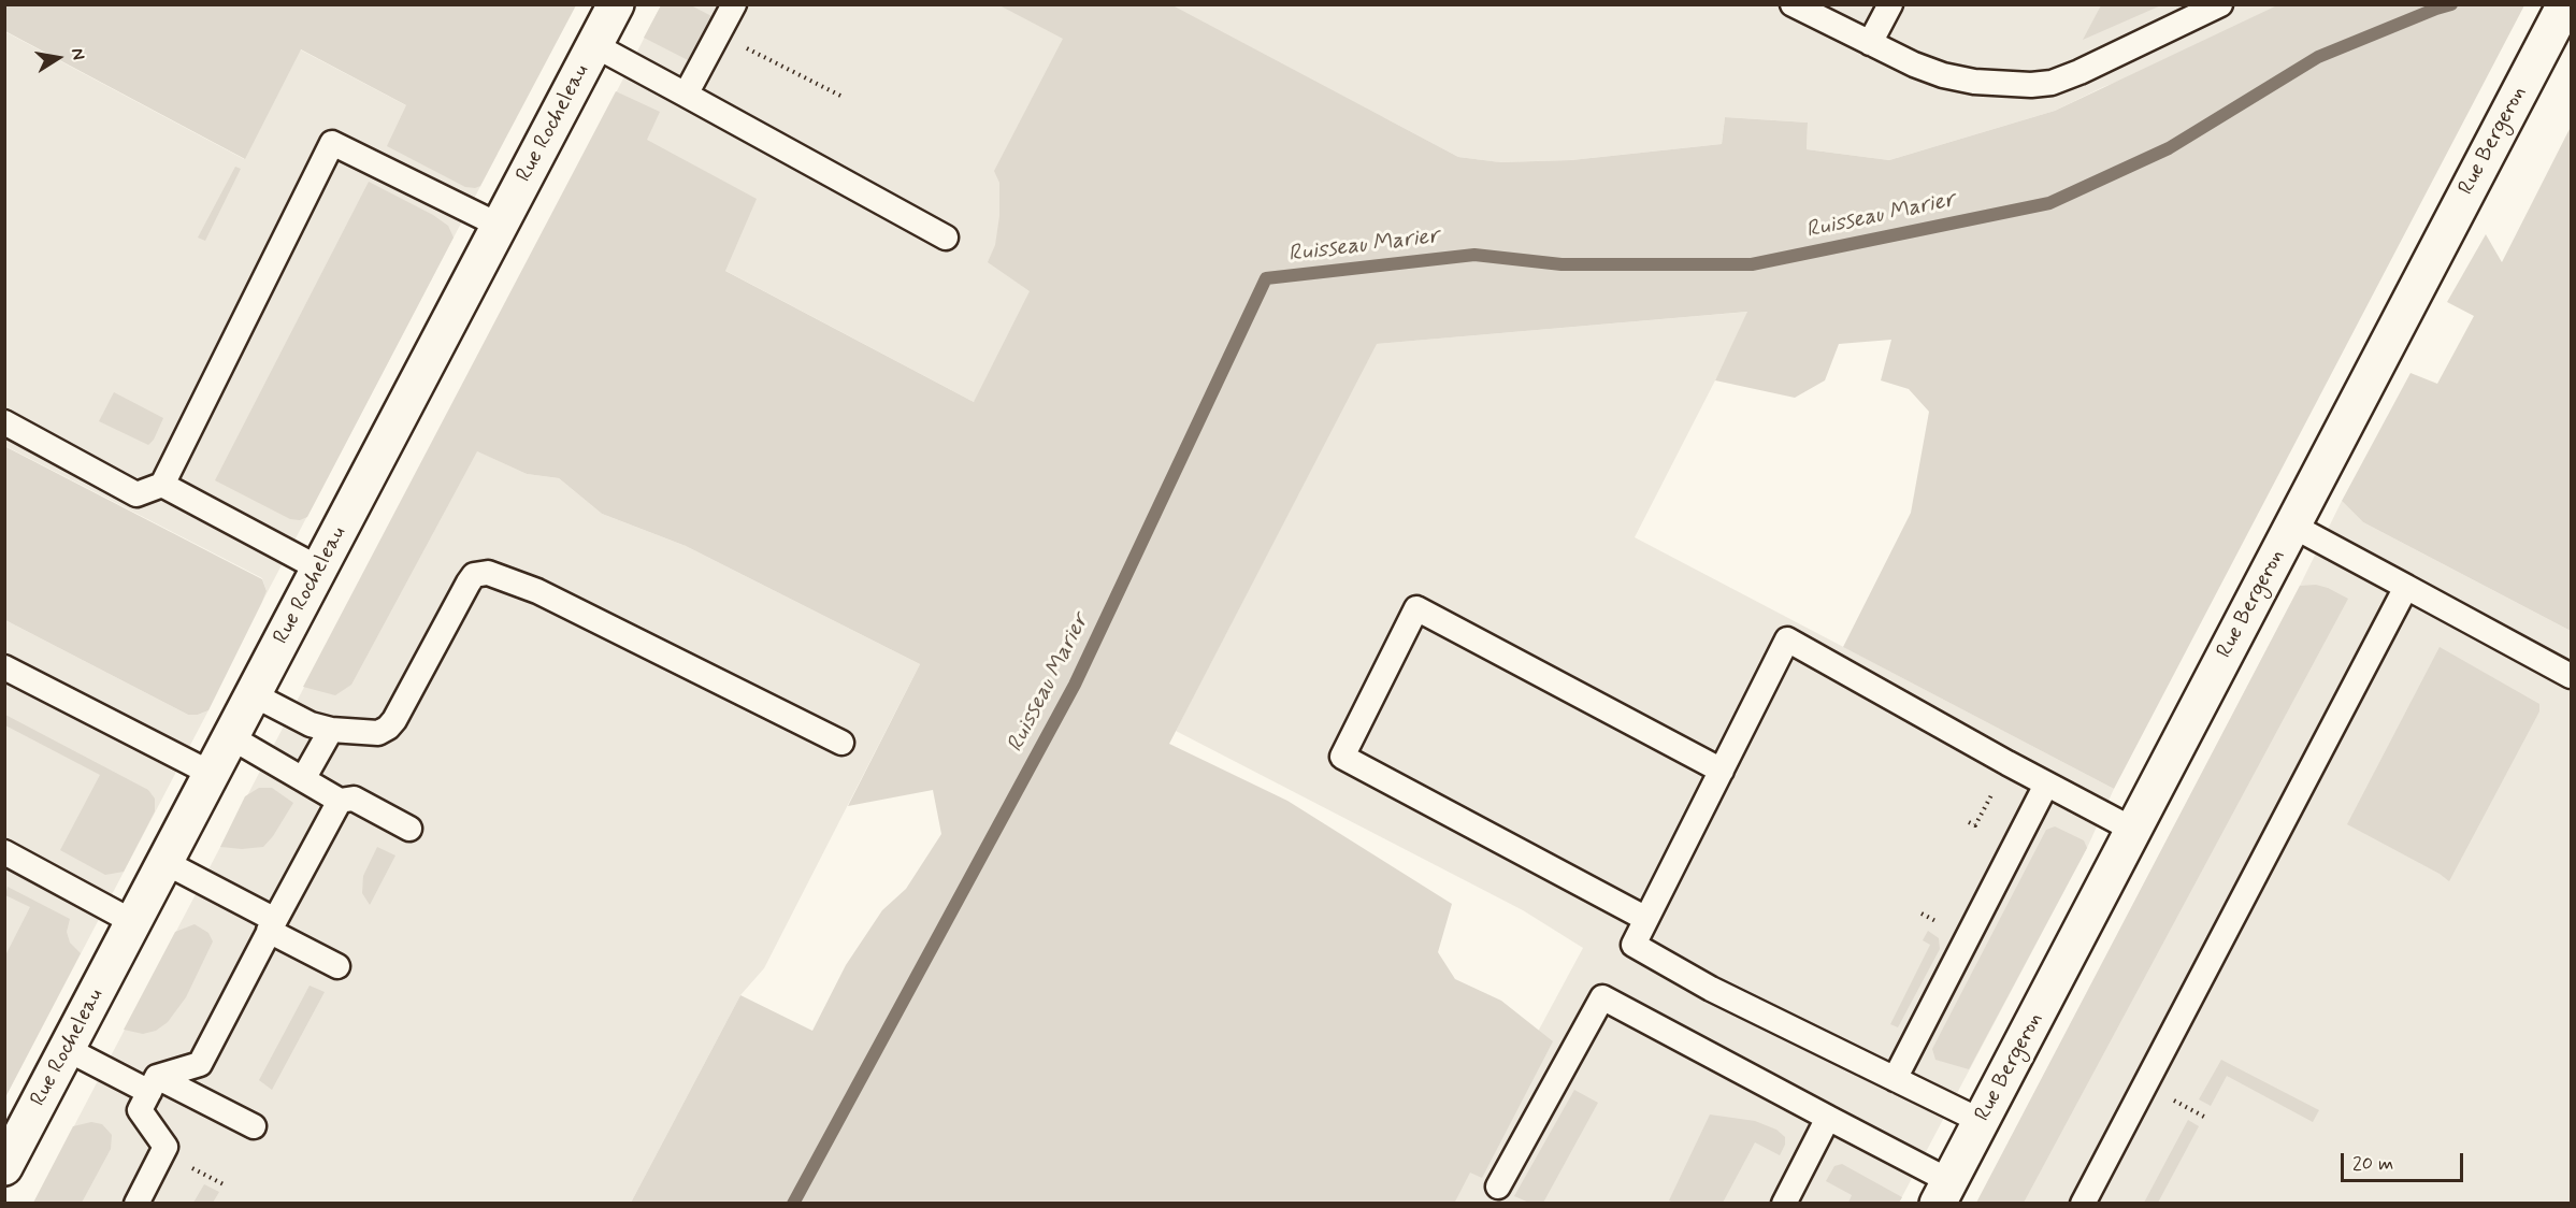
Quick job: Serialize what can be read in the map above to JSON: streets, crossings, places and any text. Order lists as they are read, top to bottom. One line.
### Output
{"streets":{"street":["Rue Rocheleau","Rue Bergeron"]},"water":["Ruisseau Marier"],"scale_bar":"20 m","north":"right"}
